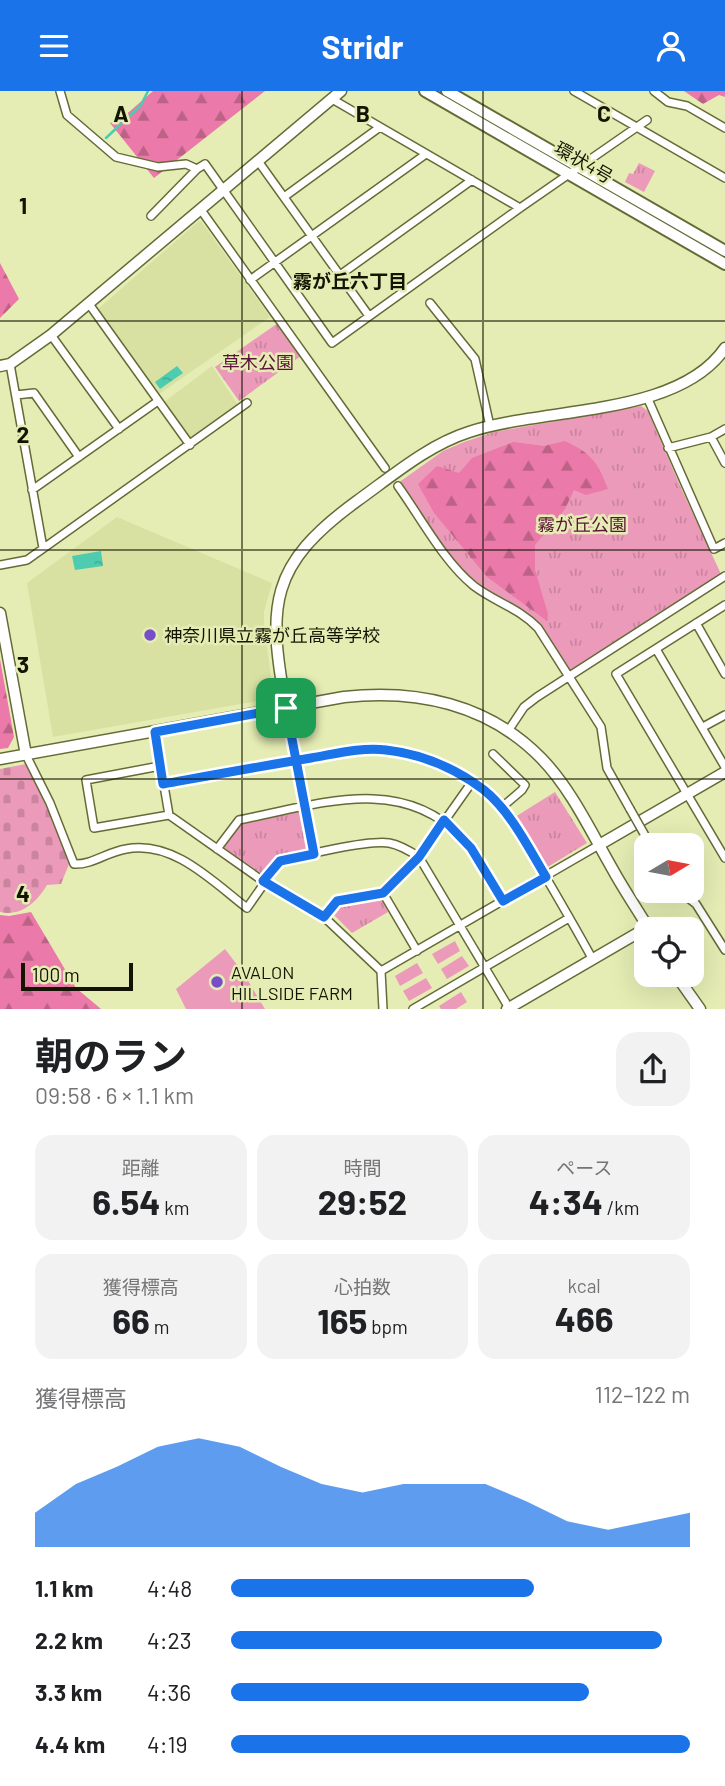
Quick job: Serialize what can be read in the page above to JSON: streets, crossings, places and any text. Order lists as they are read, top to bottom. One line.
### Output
{"streets":{"main road":["環状4号"]},"districts":["霧が丘六丁目"],"parks":["草木公園","霧が丘公園"],"places":["神奈川県立霧が丘高等学校","AVALON HILLSIDE FARM"],"scale_bar":"100 m","north":"right","page":{"header":"Stridr","scale":"100 m","heading":["朝のラン","09:58 · 6 × 1.1 km"],"stats":[["距離","6.54 km"],["時間","29:52"],["ペース","4:34 /km"],["獲得標高","66 m"],["心拍数","165 bpm"],["kcal","466"]],"chart":["獲得標高","112–122 m"],"list":[{"name":"1.1 km","note":"4:48"},{"name":"2.2 km","note":"4:23"},{"name":"3.3 km","note":"4:36"},{"name":"4.4 km","note":"4:19"}]},"grid":{"columns":["A","B","C"],"rows":["1","2","3","4"]}}
